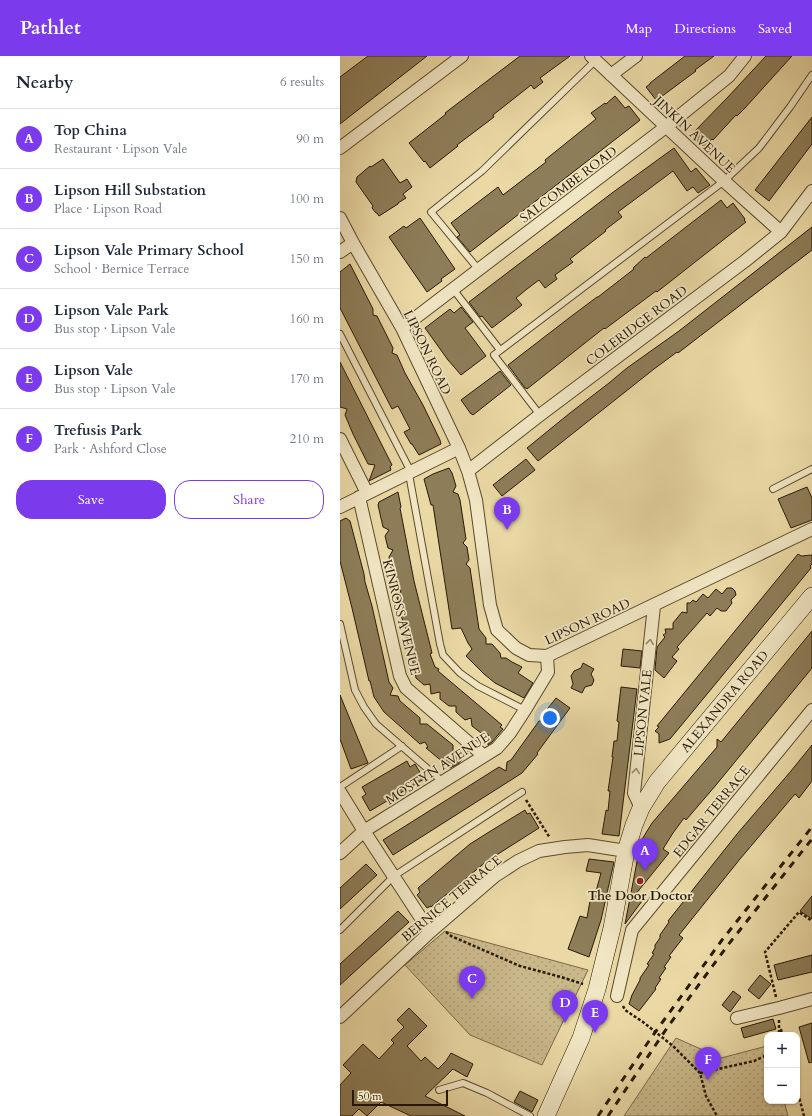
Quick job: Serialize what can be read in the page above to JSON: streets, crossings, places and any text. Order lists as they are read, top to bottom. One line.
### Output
{"streets":{"main road":["ALEXANDRA ROAD"],"street":["JINKIN AVENUE","SALCOMBE ROAD","COLERIDGE ROAD","LIPSON ROAD","KINROSS AVENUE","LIPSON VALE","MOSTYN AVENUE","EDGAR TERRACE","BERNICE TERRACE"]},"crossings":[["JINKIN AVENUE","SALCOMBE ROAD"],["JINKIN AVENUE","COLERIDGE ROAD"],["SALCOMBE ROAD","LIPSON ROAD"],["COLERIDGE ROAD","LIPSON ROAD"],["LIPSON ROAD","LIPSON VALE"],["LIPSON ROAD","MOSTYN AVENUE"],["KINROSS AVENUE","MOSTYN AVENUE"],["ALEXANDRA ROAD","LIPSON VALE"]],"one_way":["LIPSON VALE"],"places":["The Door Doctor"],"scale_bar":"50 m","page":{"header":"Pathlet","nav":["Map","Directions","Saved"],"heading":["Nearby","6 results"],"list":[{"mark":"A","name":"Top China","note":"Restaurant · Lipson Vale","value":"90 m"},{"mark":"B","name":"Lipson Hill Substation","note":"Place · Lipson Road","value":"100 m"},{"mark":"C","name":"Lipson Vale Primary School","note":"School · Bernice Terrace","value":"150 m"},{"mark":"D","name":"Lipson Vale Park","note":"Bus stop · Lipson Vale","value":"160 m"},{"mark":"E","name":"Lipson Vale","note":"Bus stop · Lipson Vale","value":"170 m"},{"mark":"F","name":"Trefusis Park","note":"Park · Ashford Close","value":"210 m"}],"buttons":["Save","Share"],"pins":["B","A","C","D","E","F"],"map_buttons":["+","−"],"scale":"50 m"}}
